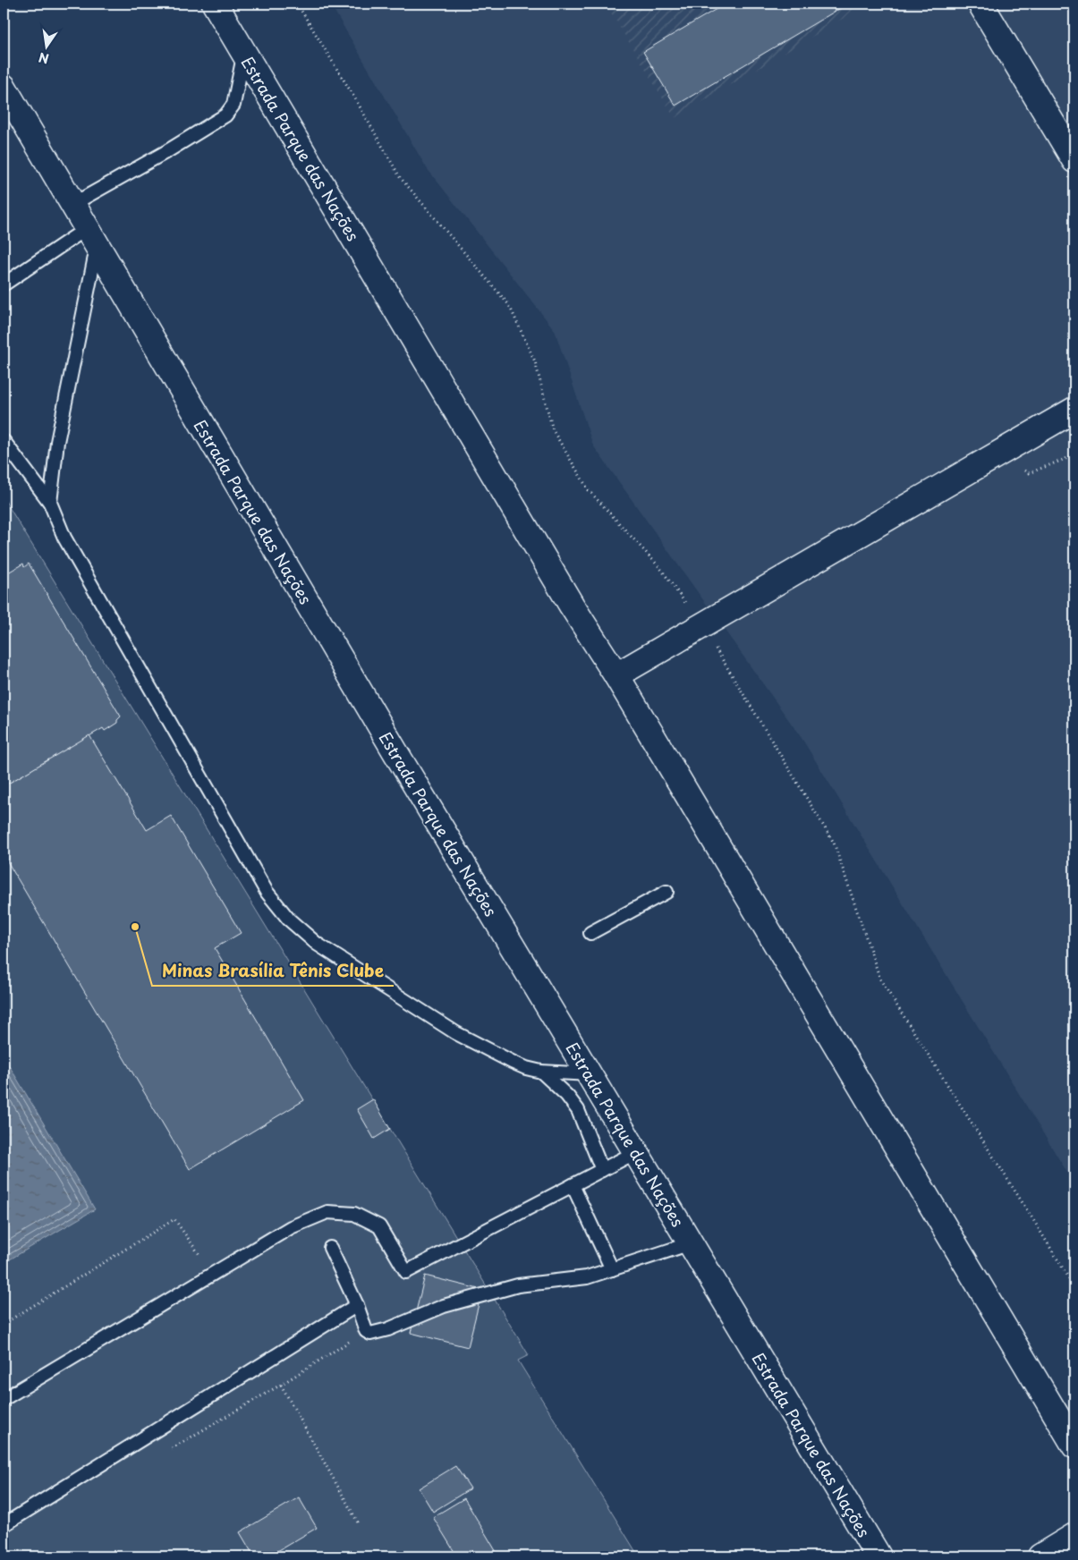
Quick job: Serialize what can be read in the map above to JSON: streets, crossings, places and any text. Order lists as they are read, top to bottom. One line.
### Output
{"streets":{"main road":["Estrada Parque das Nações"]},"places":["Minas Brasília Tênis Clube"],"north":"bottom"}
